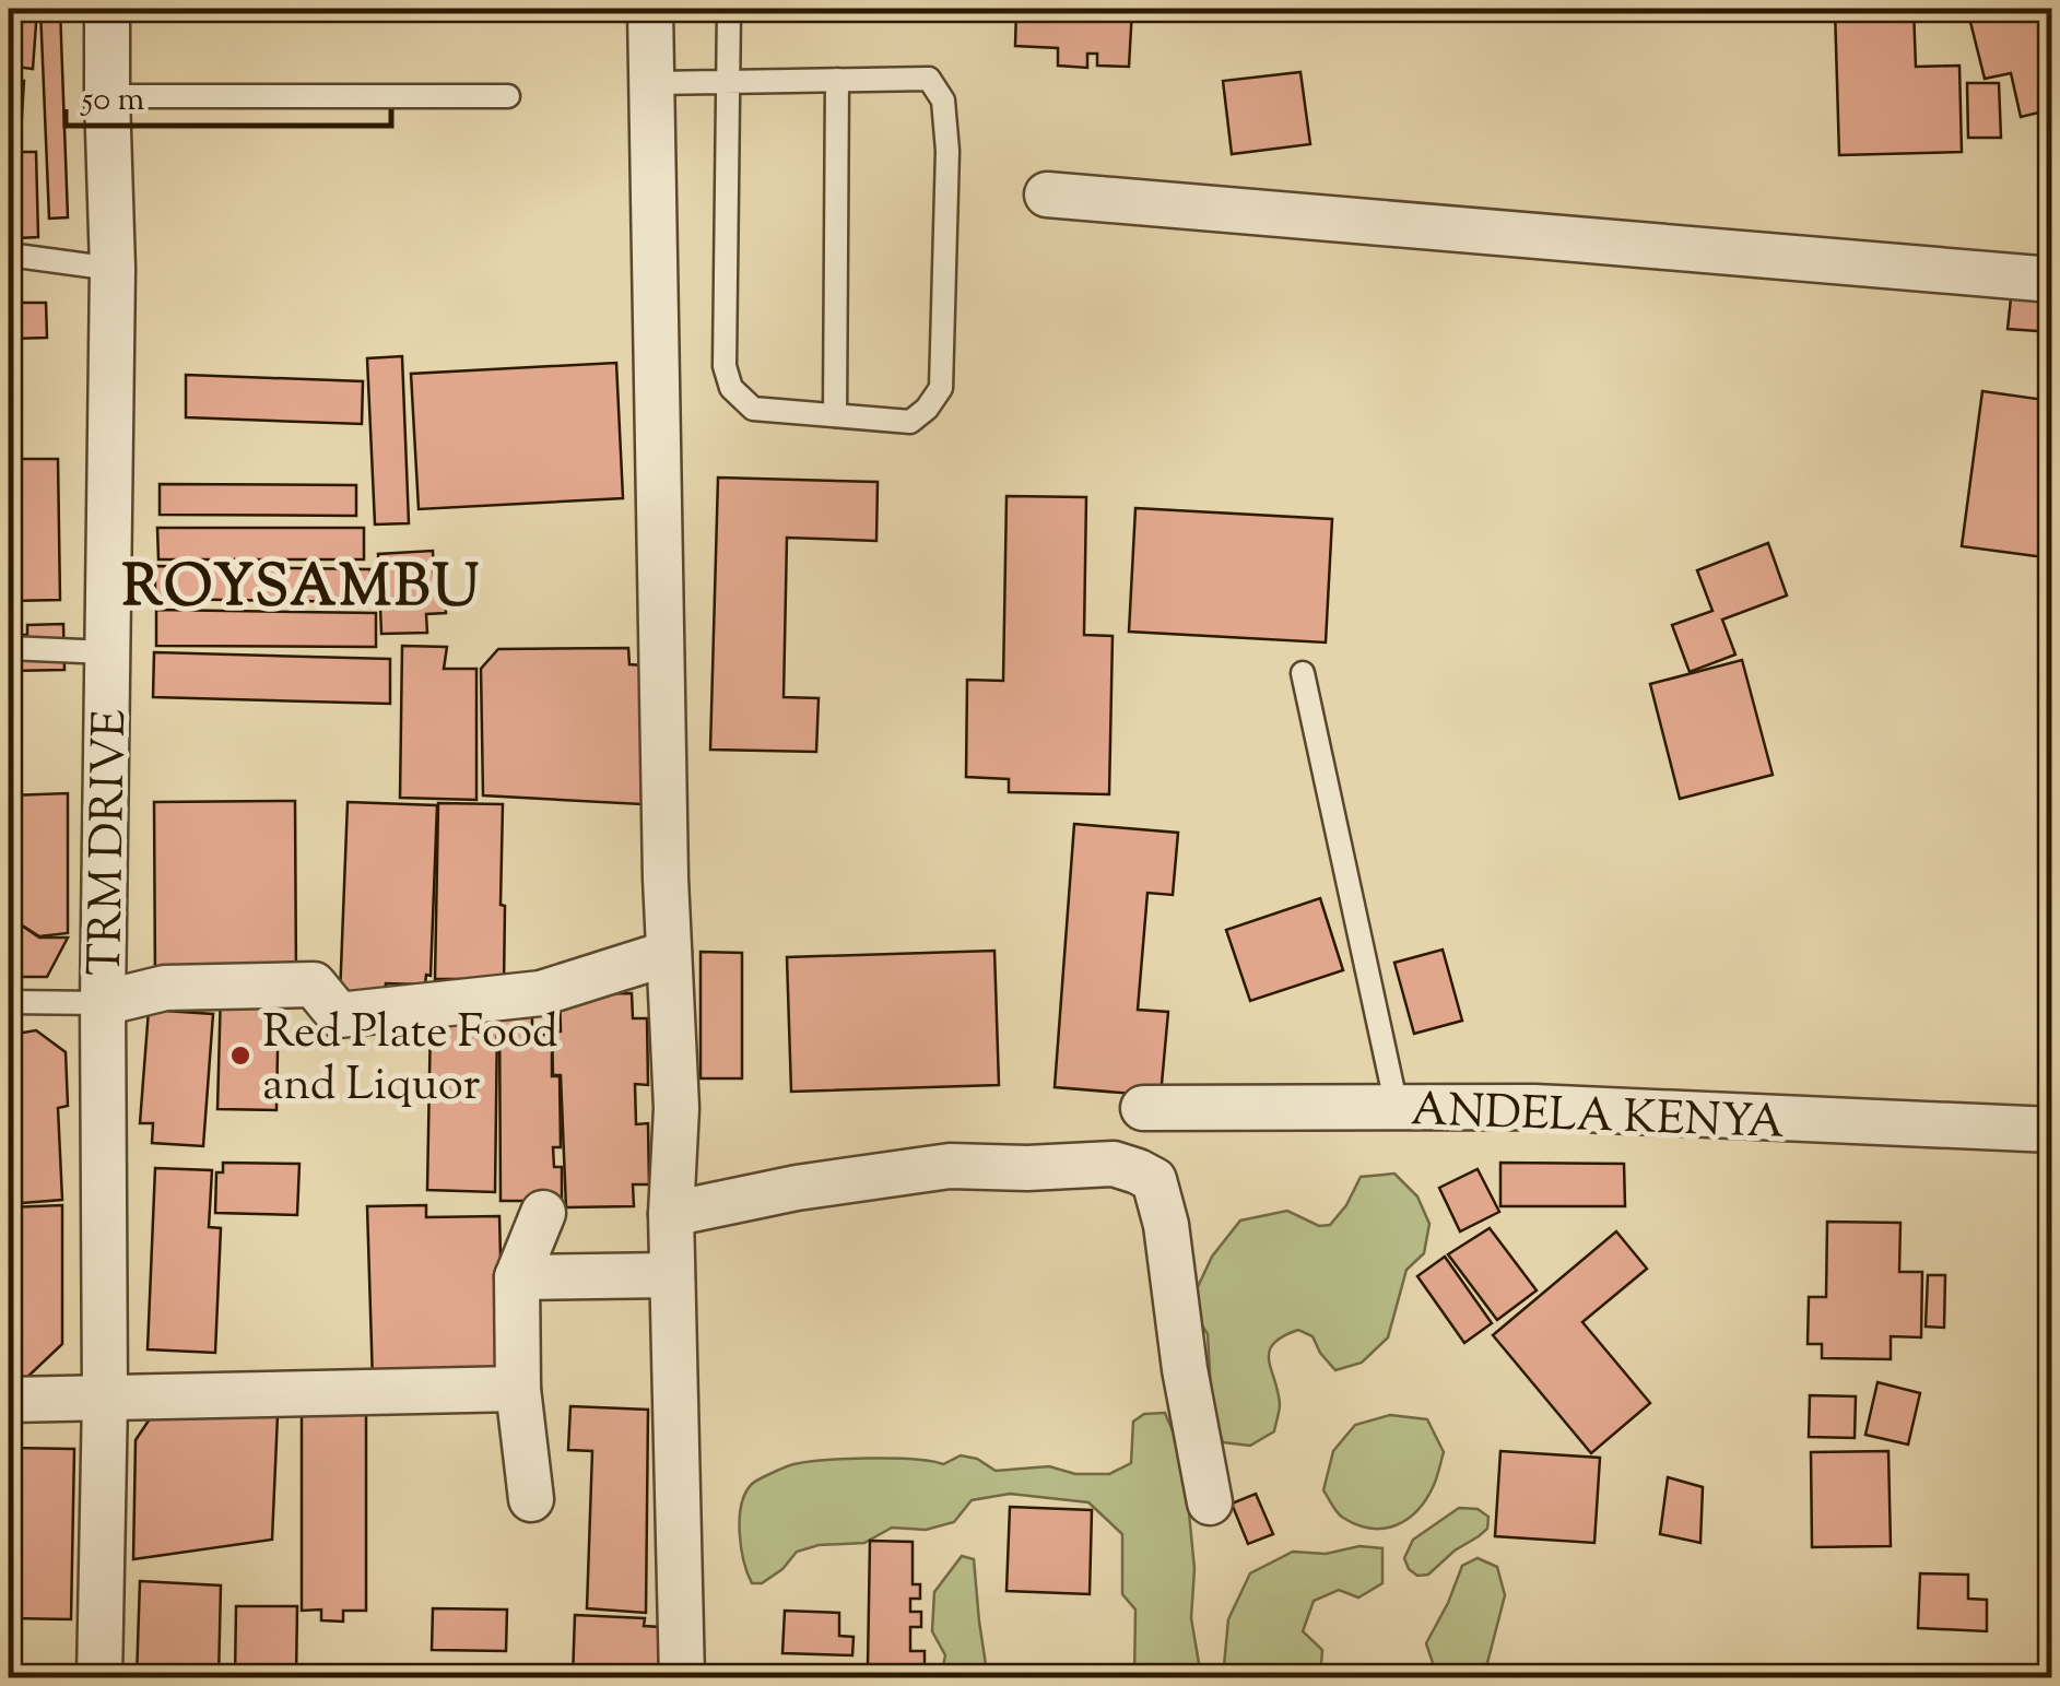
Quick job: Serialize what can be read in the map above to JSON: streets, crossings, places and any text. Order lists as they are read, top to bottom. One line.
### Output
{"streets":{"street":["TRM DRIVE","ANDELA KENYA"]},"districts":["ROYSAMBU"],"places":["Red Plate Food and Liquor"],"scale_bar":"50 m"}
